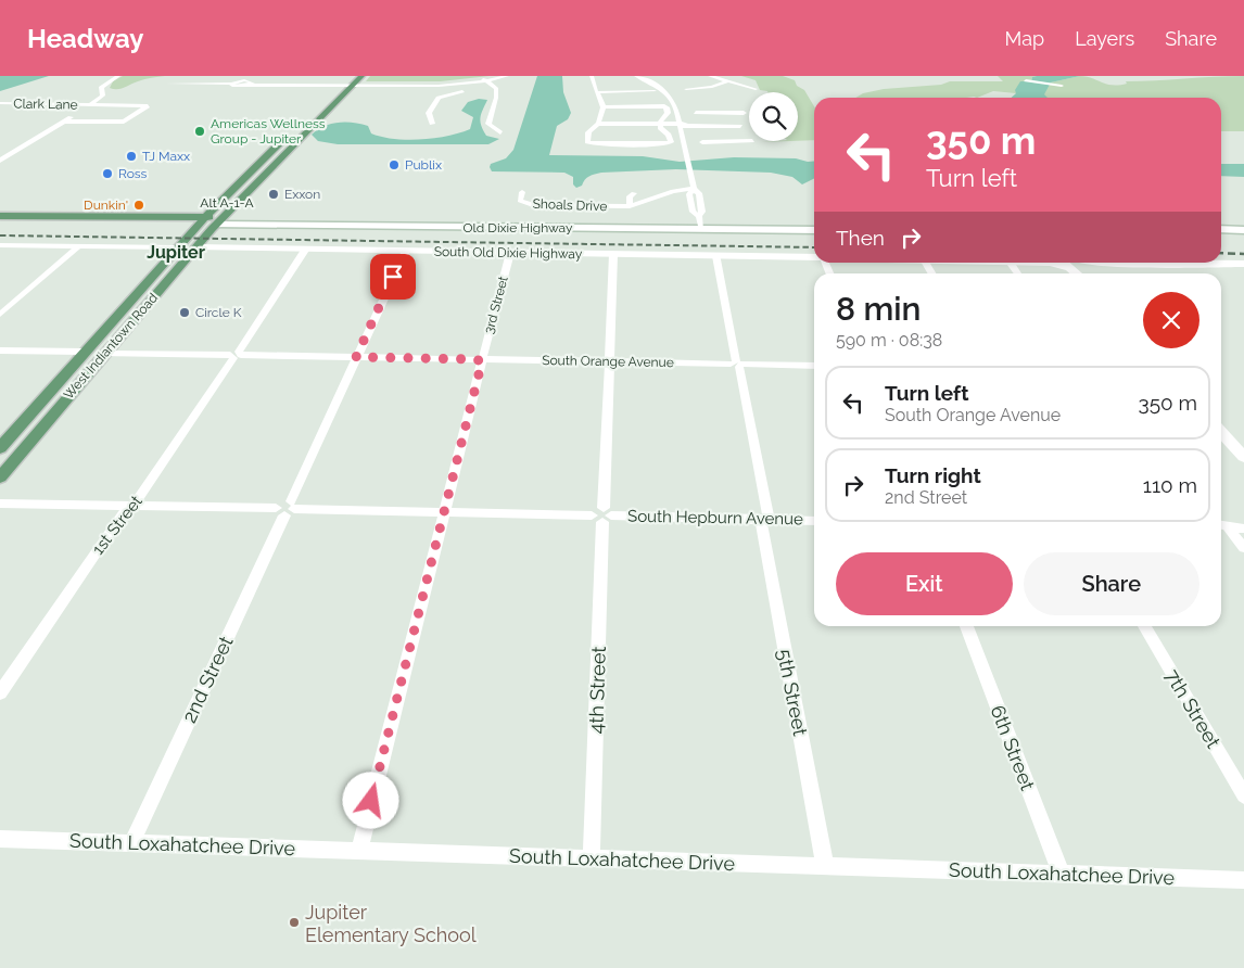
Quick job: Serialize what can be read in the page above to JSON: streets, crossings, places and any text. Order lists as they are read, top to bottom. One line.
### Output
{"streets":{"main road":["Alt A-1-A","Old Dixie Highway","South Old Dixie Highway","West Indiantown Road"],"street":["Clark Lane","Shoals Drive","3rd Street","South Orange Avenue","South Hepburn Avenue","1st Street","2nd Street","4th Street","5th Street","7th Street","6th Street","South Loxahatchee Drive"]},"crossings":[["Alt A-1-A","Old Dixie Highway"],["Alt A-1-A","West Indiantown Road"],["Old Dixie Highway","West Indiantown Road"],["South Old Dixie Highway","3rd Street"],["South Old Dixie Highway","West Indiantown Road"],["South Old Dixie Highway","1st Street"],["South Old Dixie Highway","2nd Street"],["South Old Dixie Highway","4th Street"],["South Old Dixie Highway","5th Street"],["3rd Street","South Orange Avenue"],["3rd Street","South Hepburn Avenue"],["3rd Street","South Loxahatchee Drive"],["West Indiantown Road","South Orange Avenue"],["South Orange Avenue","1st Street"],["South Orange Avenue","2nd Street"],["South Orange Avenue","4th Street"],["South Orange Avenue","5th Street"],["South Hepburn Avenue","1st Street"],["South Hepburn Avenue","2nd Street"],["South Hepburn Avenue","4th Street"],["South Hepburn Avenue","5th Street"],["2nd Street","South Loxahatchee Drive"],["4th Street","South Loxahatchee Drive"],["5th Street","South Loxahatchee Drive"],["6th Street","South Loxahatchee Drive"]],"districts":["Jupiter"],"places":["Americas Wellness Group - Jupiter","TJ Maxx","Publix","Ross","Exxon","Dunkin'","Circle K","Jupiter Elementary School"],"page":{"header":"Headway","nav":["Map","Layers","Share"],"turn":["350 m","Turn left"],"then":"Then","heading":["8 min","590 m · 08:38"],"list":[{"name":"Turn left","note":"South Orange Avenue","value":"350 m"},{"name":"Turn right","note":"2nd Street","value":"110 m"}],"buttons":["Exit","Share"]}}
